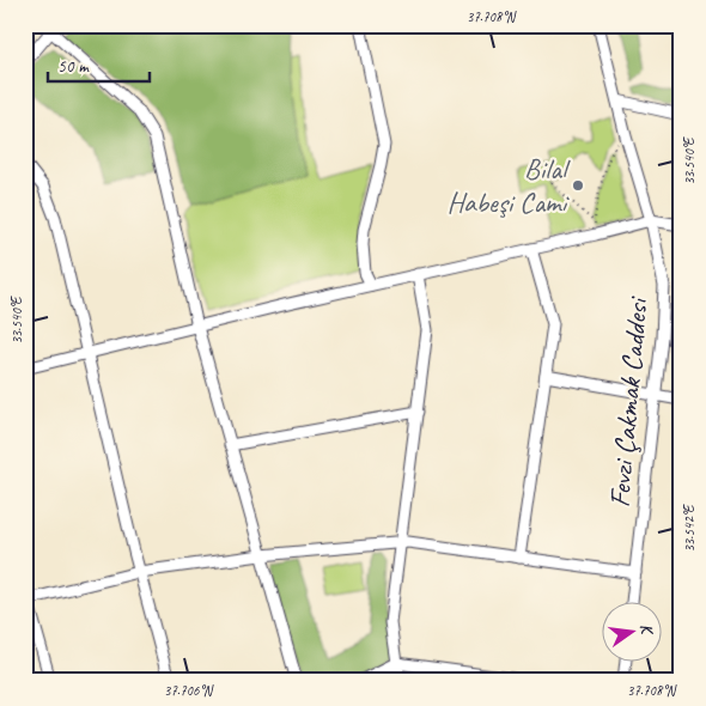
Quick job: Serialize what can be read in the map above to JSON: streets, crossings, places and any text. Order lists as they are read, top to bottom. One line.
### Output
{"streets":{"street":["Fevzi Çakmak Caddesi"]},"places":["Bilal Habeşi Cami"],"scale_bar":"50 m","north":"right","coordinates":["37.708°N","33.540°E","33.542°E","37.706°N"]}
